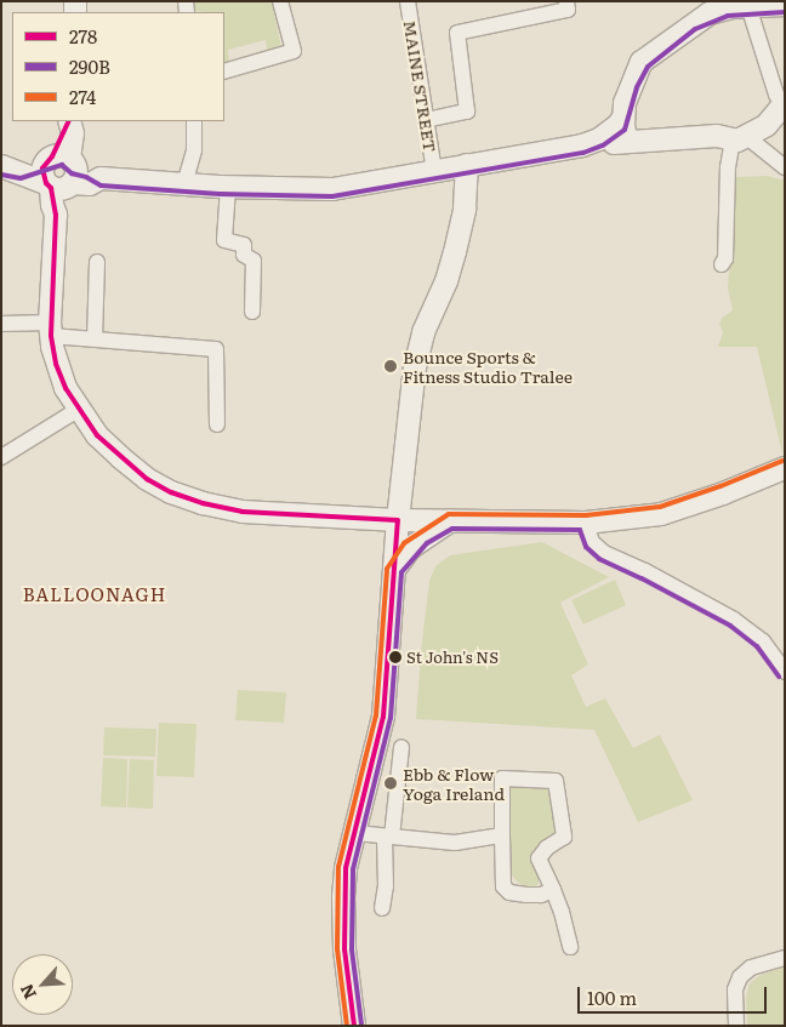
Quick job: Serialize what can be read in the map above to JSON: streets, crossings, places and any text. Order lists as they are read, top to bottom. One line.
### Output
{"streets":{"street":["MAINE STREET"]},"districts":["BALLOONAGH"],"places":["Bounce Sports & Fitness Studio Tralee","St John's NS","Ebb & Flow Yoga Ireland"],"lines":["transit line 290B","transit line 278","transit line 274"],"legend":["278","290B","274"],"scale_bar":"100 m","north":"bottom left"}
